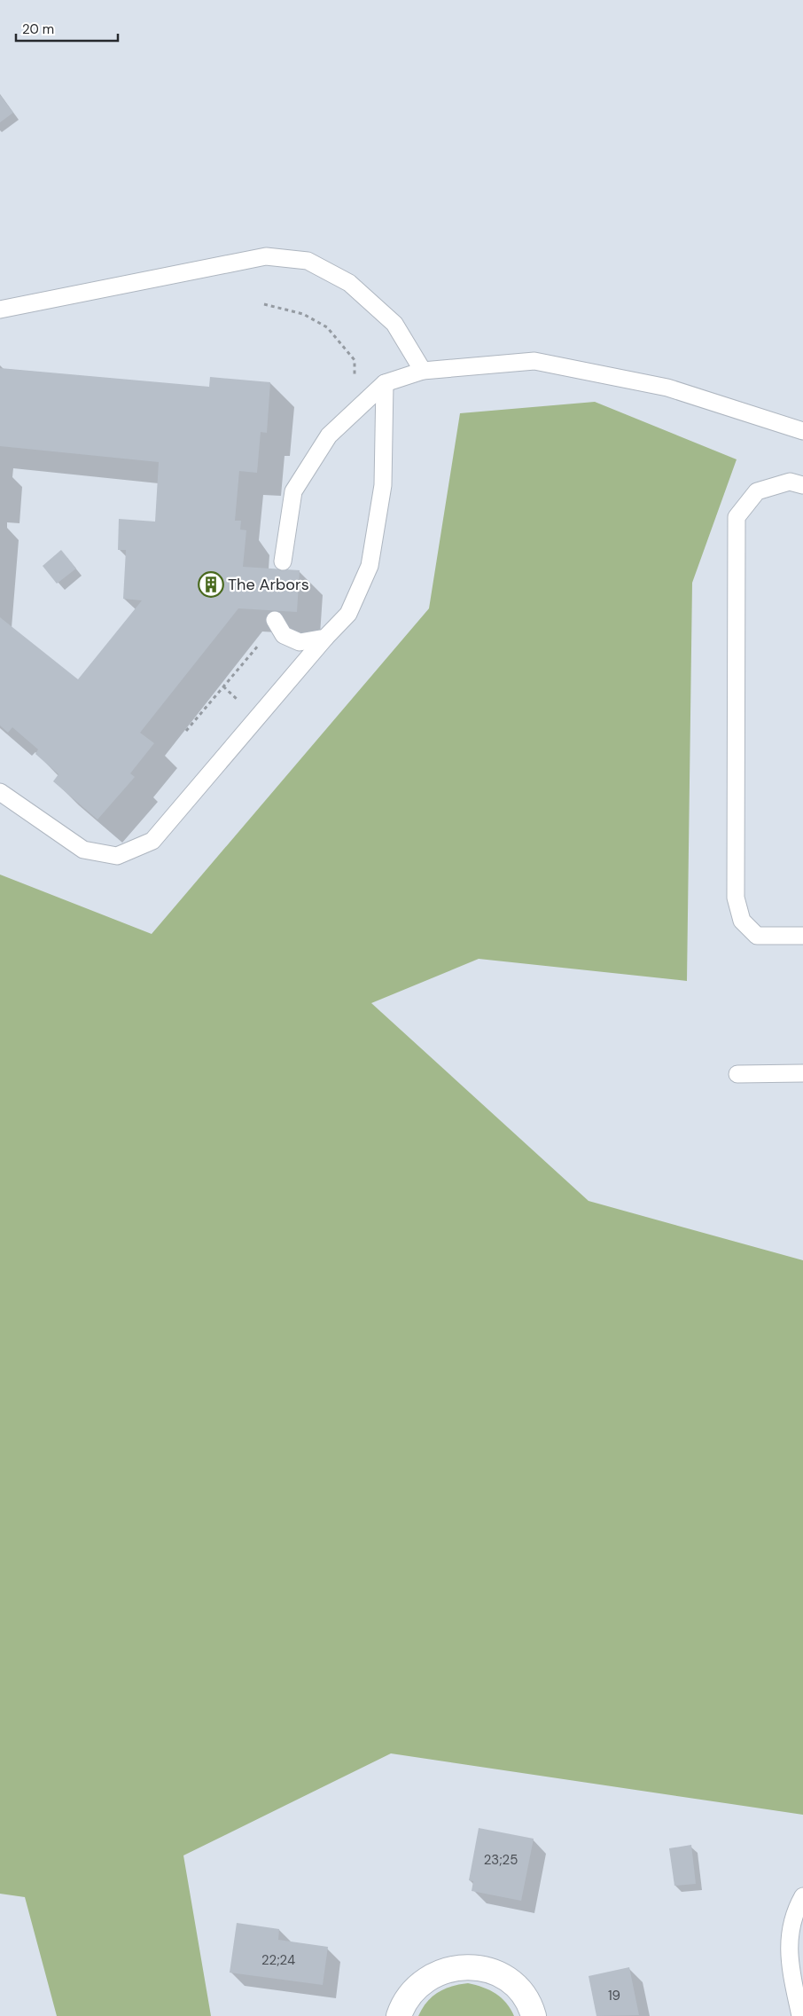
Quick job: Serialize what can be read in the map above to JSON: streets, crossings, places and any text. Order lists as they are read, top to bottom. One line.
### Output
{"places":{"building":["The Arbors"]},"house_numbers":["23;25","22;24","19"],"scale_bar":"20 m"}
